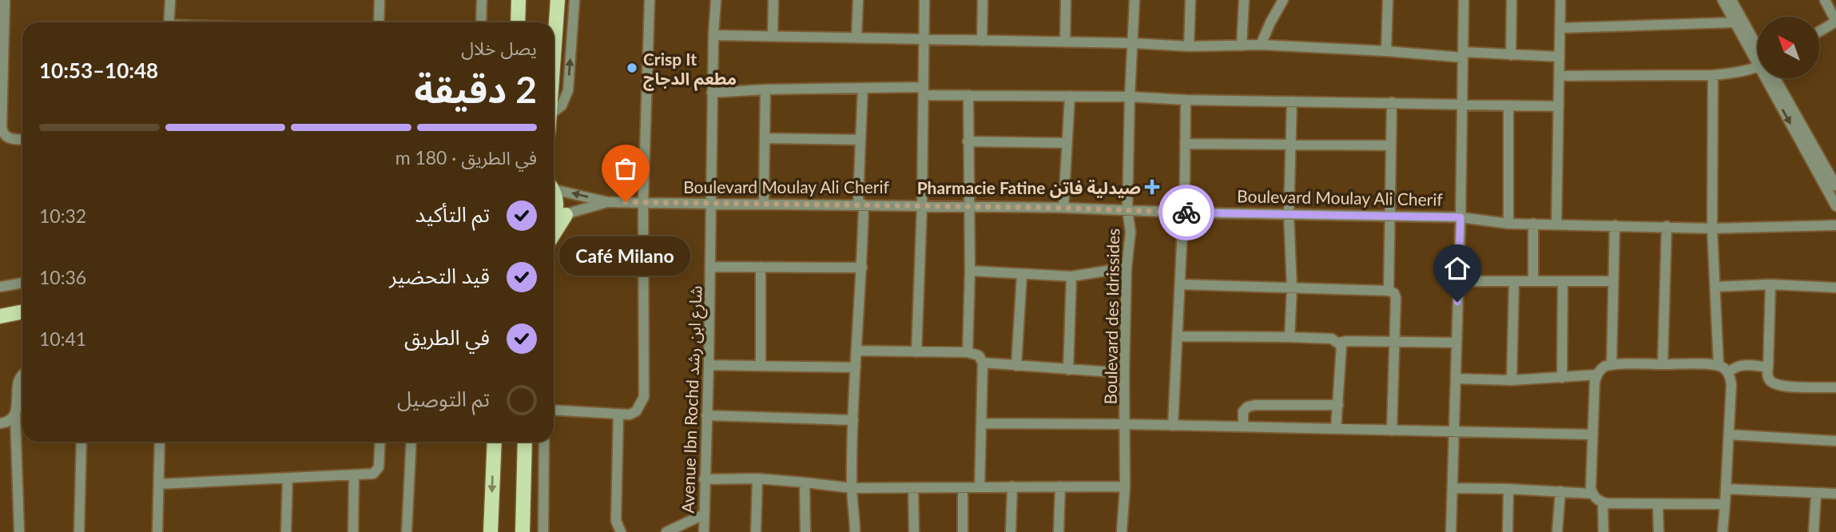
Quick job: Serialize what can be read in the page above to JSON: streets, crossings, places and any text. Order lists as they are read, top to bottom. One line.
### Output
{"streets":{"street":["Boulevard Moulay Ali Cherif","Boulevard des Idrissides","Avenue Ibn Rochd شارع ابن رشد"]},"crossings":[["Boulevard Moulay Ali Cherif","Boulevard des Idrissides"],["Boulevard Moulay Ali Cherif","Avenue Ibn Rochd شارع ابن رشد"]],"places":{"other":["Crisp It مطعم الدجاج","Café Milano"],"health":["Pharmacie Fatine صيدلية فاتن"]},"north":"top left","page":{"heading":["2 دقيقة","يصل خلال","10:48–10:53"],"bar":"في الطريق · 180 m","list":[["تم التأكيد","10:32"],["قيد التحضير","10:36"],["في الطريق","10:41"],"تم التوصيل"],"bubble":"Café Milano"}}
